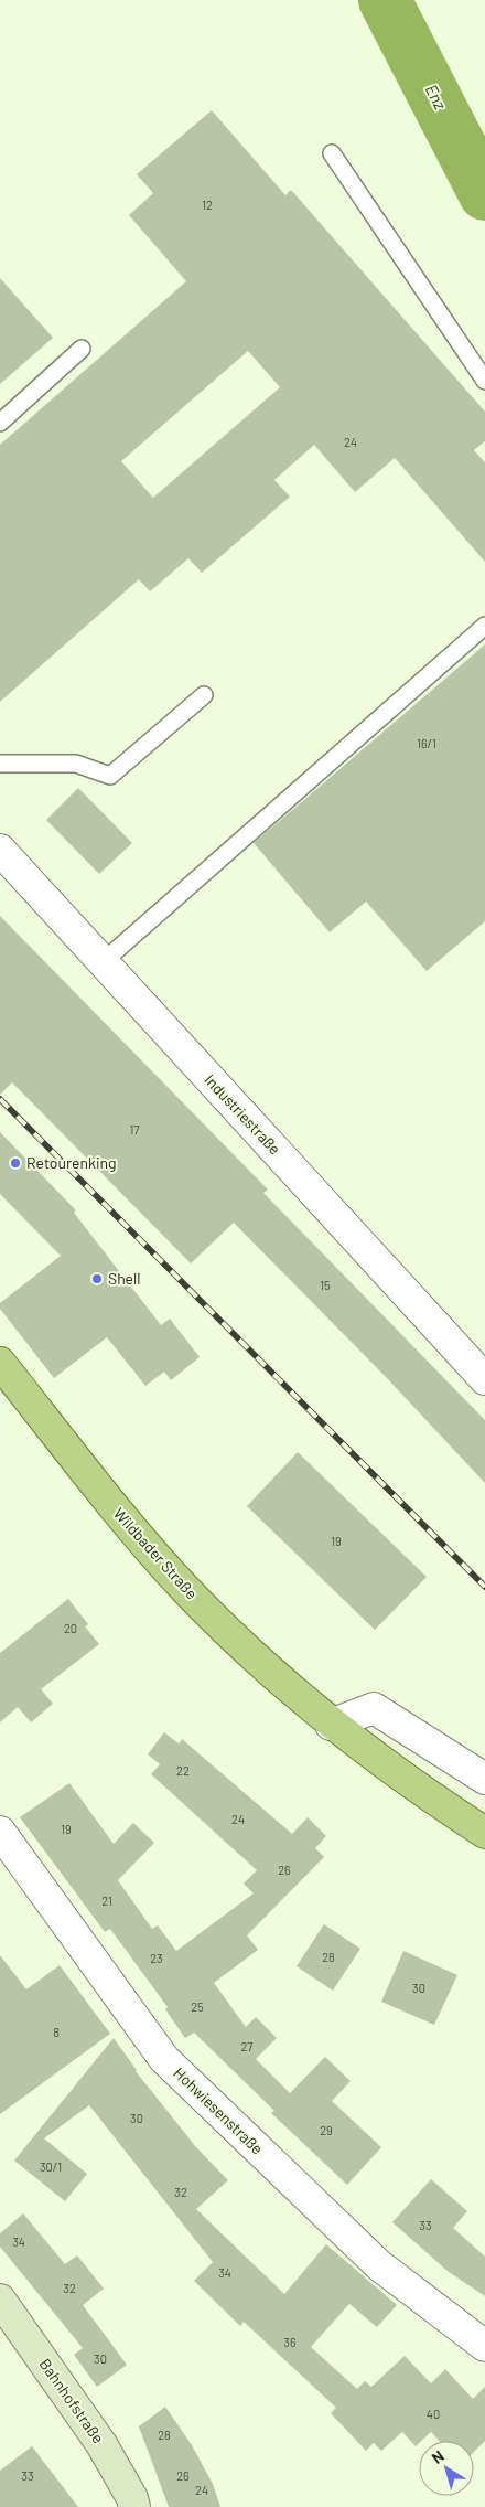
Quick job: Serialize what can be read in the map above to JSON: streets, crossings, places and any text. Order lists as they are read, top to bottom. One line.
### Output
{"streets":{"main road":["Wildbader Straße","Bahnhofstraße"],"street":["Industriestraße","Hohwiesenstraße"]},"water":["Enz"],"places":["Retourenking","Shell"],"house_numbers":["12","24","16/1","17","15","19","20","22","24","19","26","21","28","23","30","25","8","27","30","29","30/1","32","33","34","34","32","36","30","40","28","33","26","24"],"north":"top left"}
